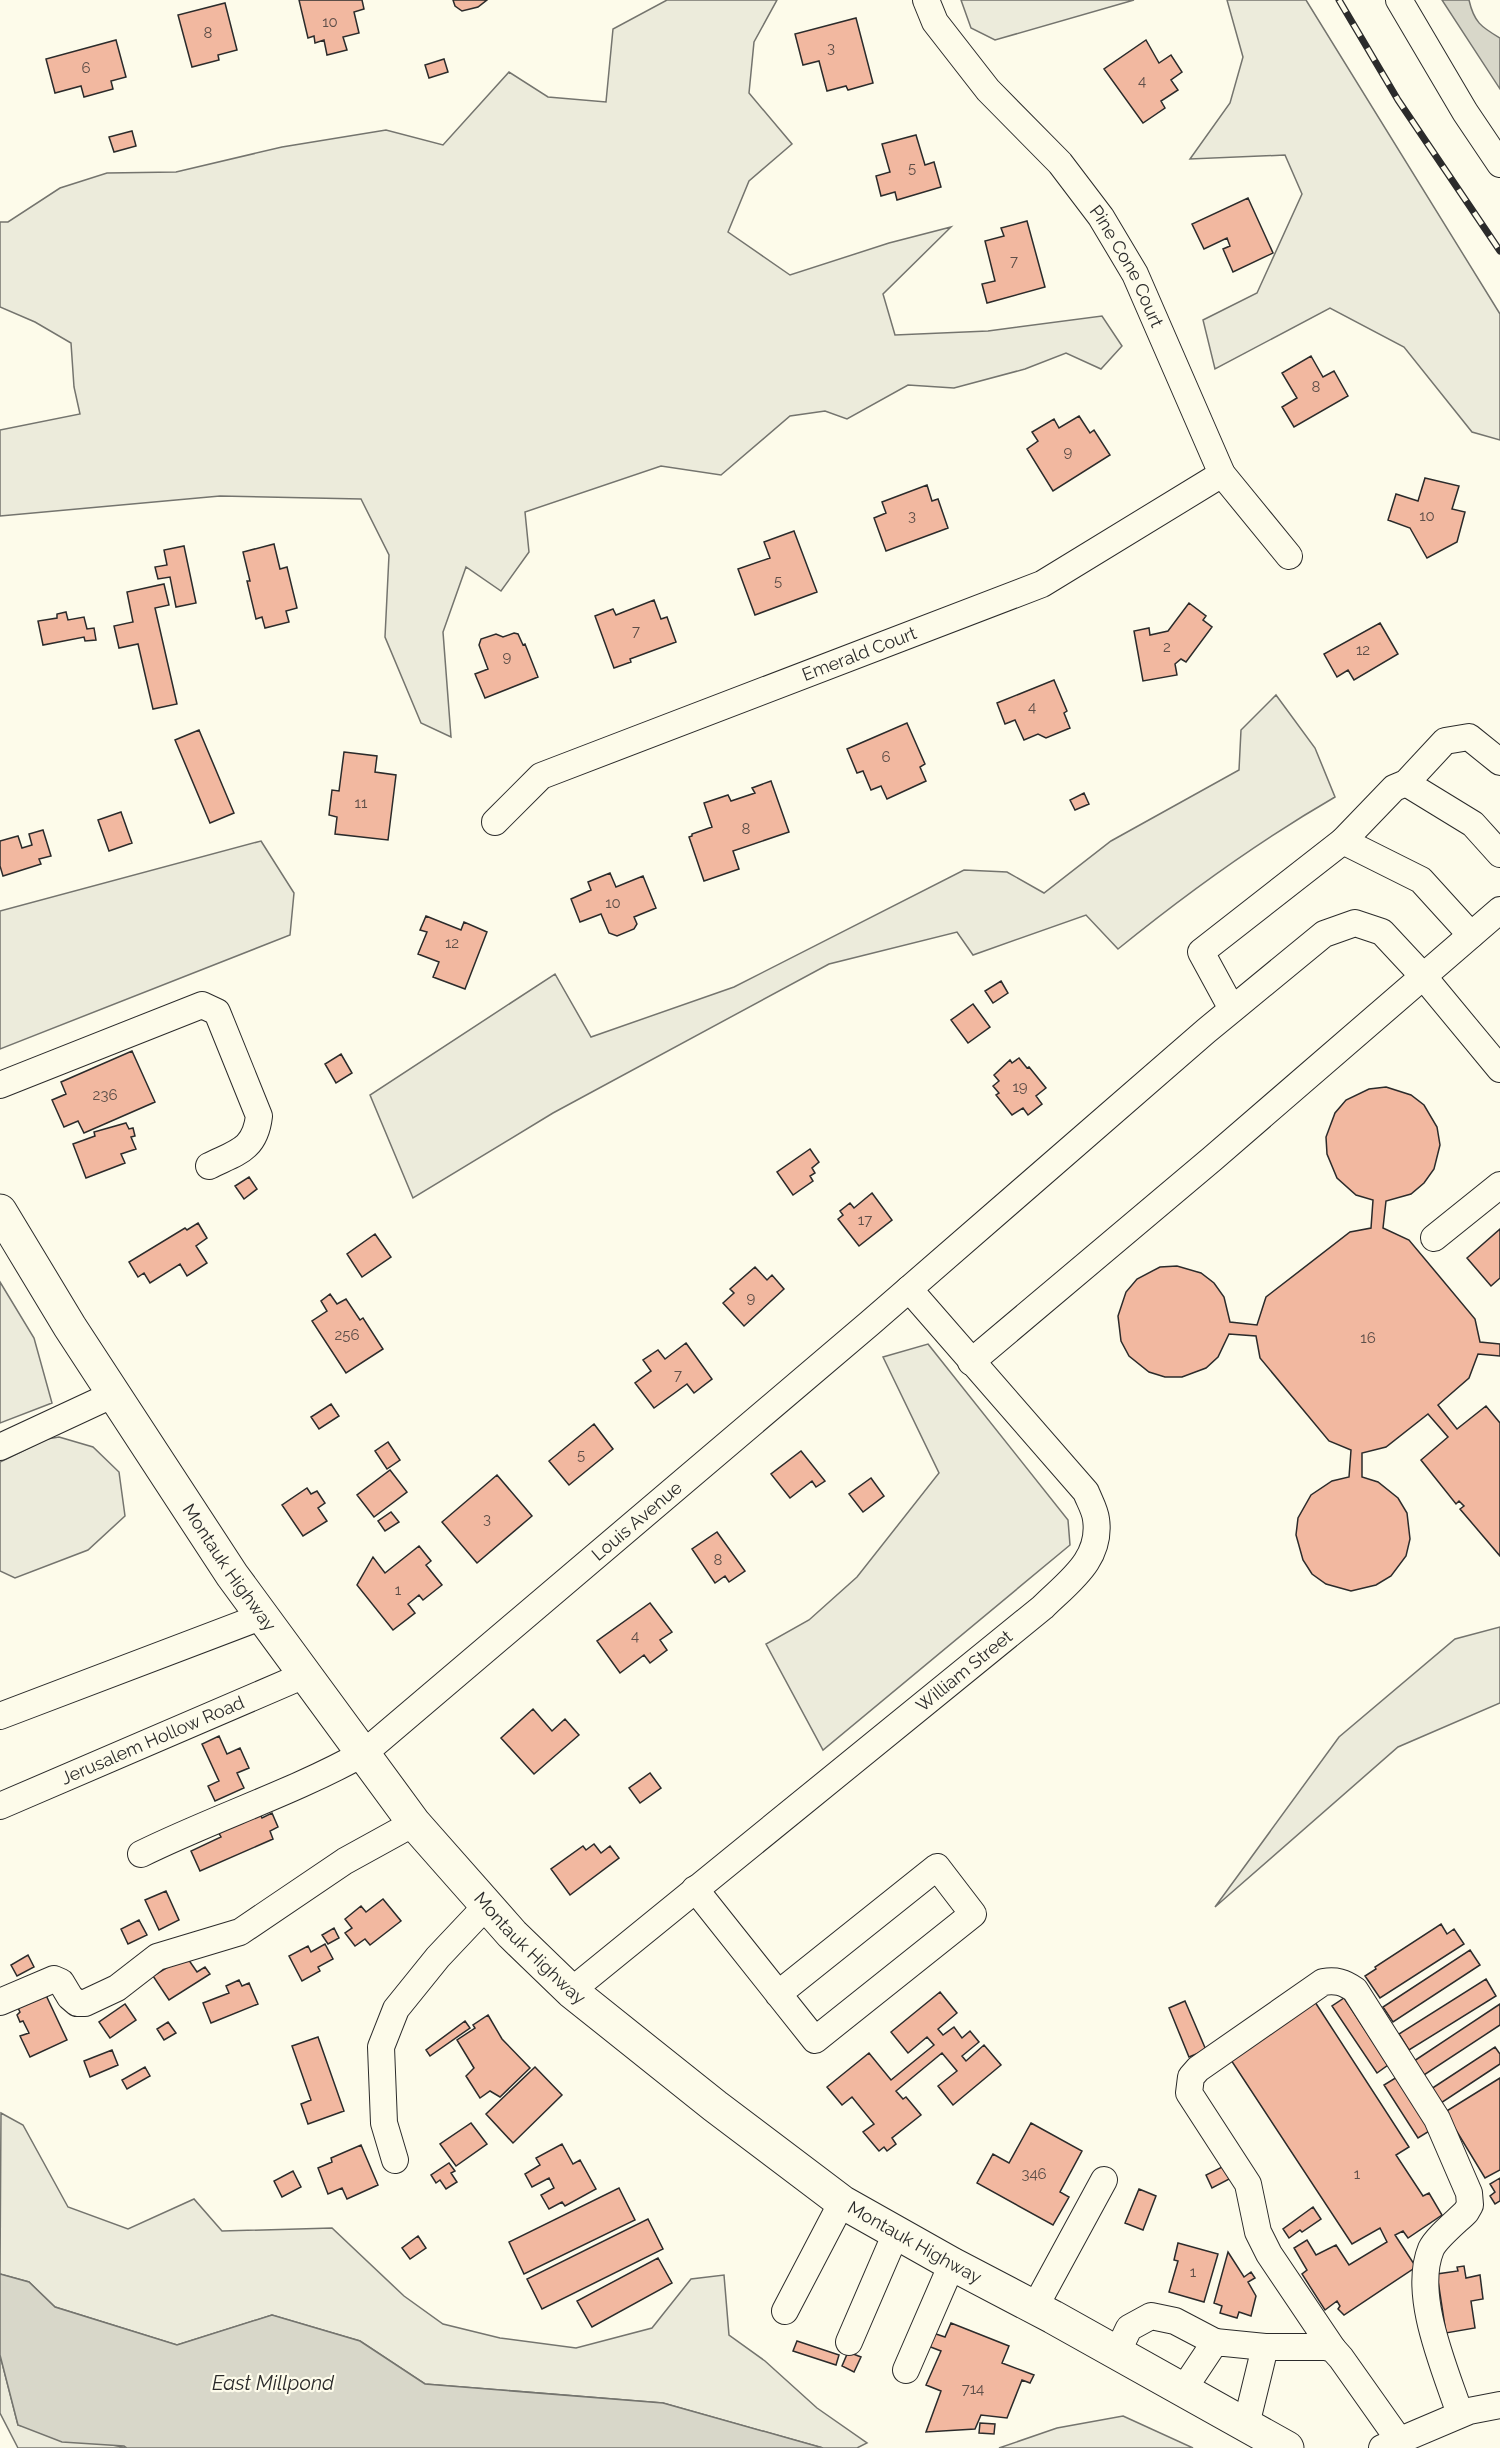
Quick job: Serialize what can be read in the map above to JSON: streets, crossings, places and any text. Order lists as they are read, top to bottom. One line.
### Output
{"streets":{"main road":["Montauk Highway"],"street":["Pine Cone Court","Emerald Court","Louis Avenue","William Street","Jerusalem Hollow Road"]},"crossings":[["Pine Cone Court","Emerald Court"],["Louis Avenue","Montauk Highway"],["Louis Avenue","William Street"],["Montauk Highway","William Street"],["Montauk Highway","Jerusalem Hollow Road"]],"water":["East Millpond"],"house_numbers":["10","8","3","6","4","5","7","8","9","3","10","5","7","2","12","9","4","6","11","8","10","12","19","236","17","9","256","16","7","5","3","8","1","4","346","1","1","714"]}
